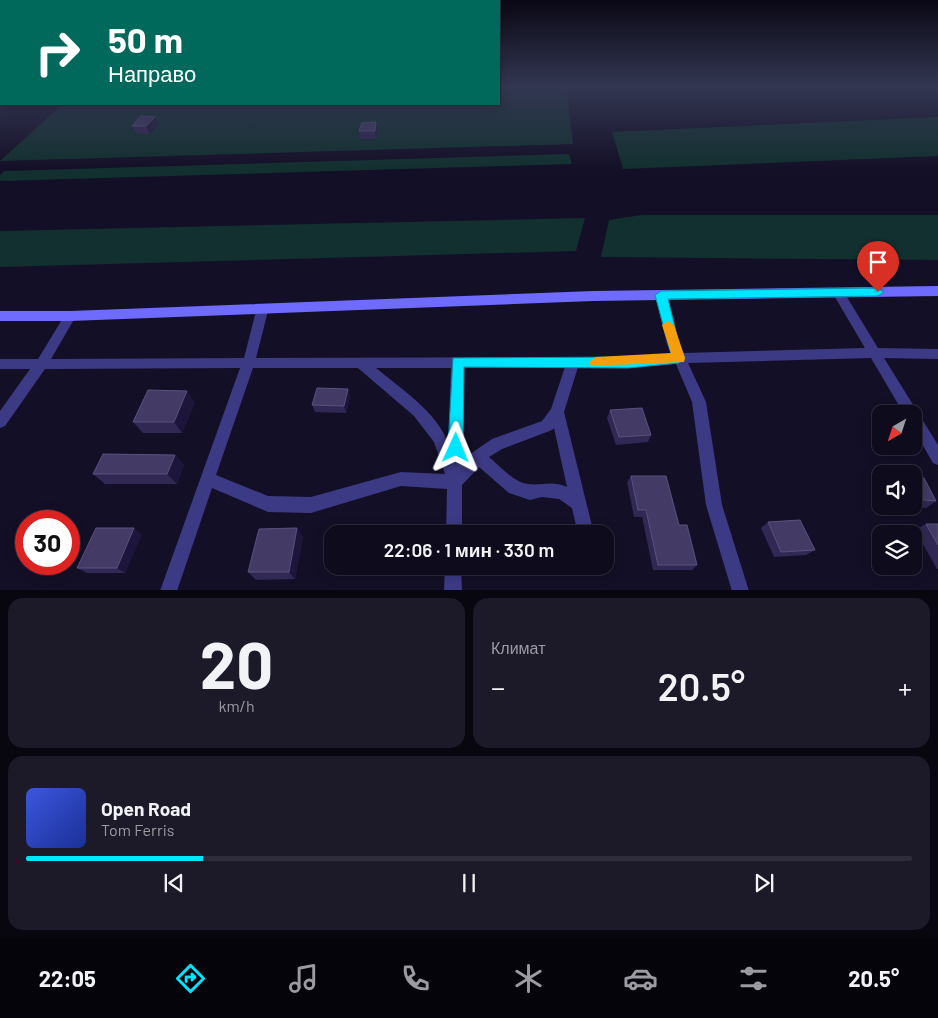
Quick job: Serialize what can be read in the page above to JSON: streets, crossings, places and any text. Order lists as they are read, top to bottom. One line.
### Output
{"north":"bottom left","page":{"turn":["50 m","Направо"],"limit":"30","trip":"22:06 · 1 мин · 330 m","tile":[["20","km/h"],"Климат"],"heat":["−","20.5°","+"],"song":["Open Road","Tom Ferris"],"tabs":["22:05","20.5°"]}}
